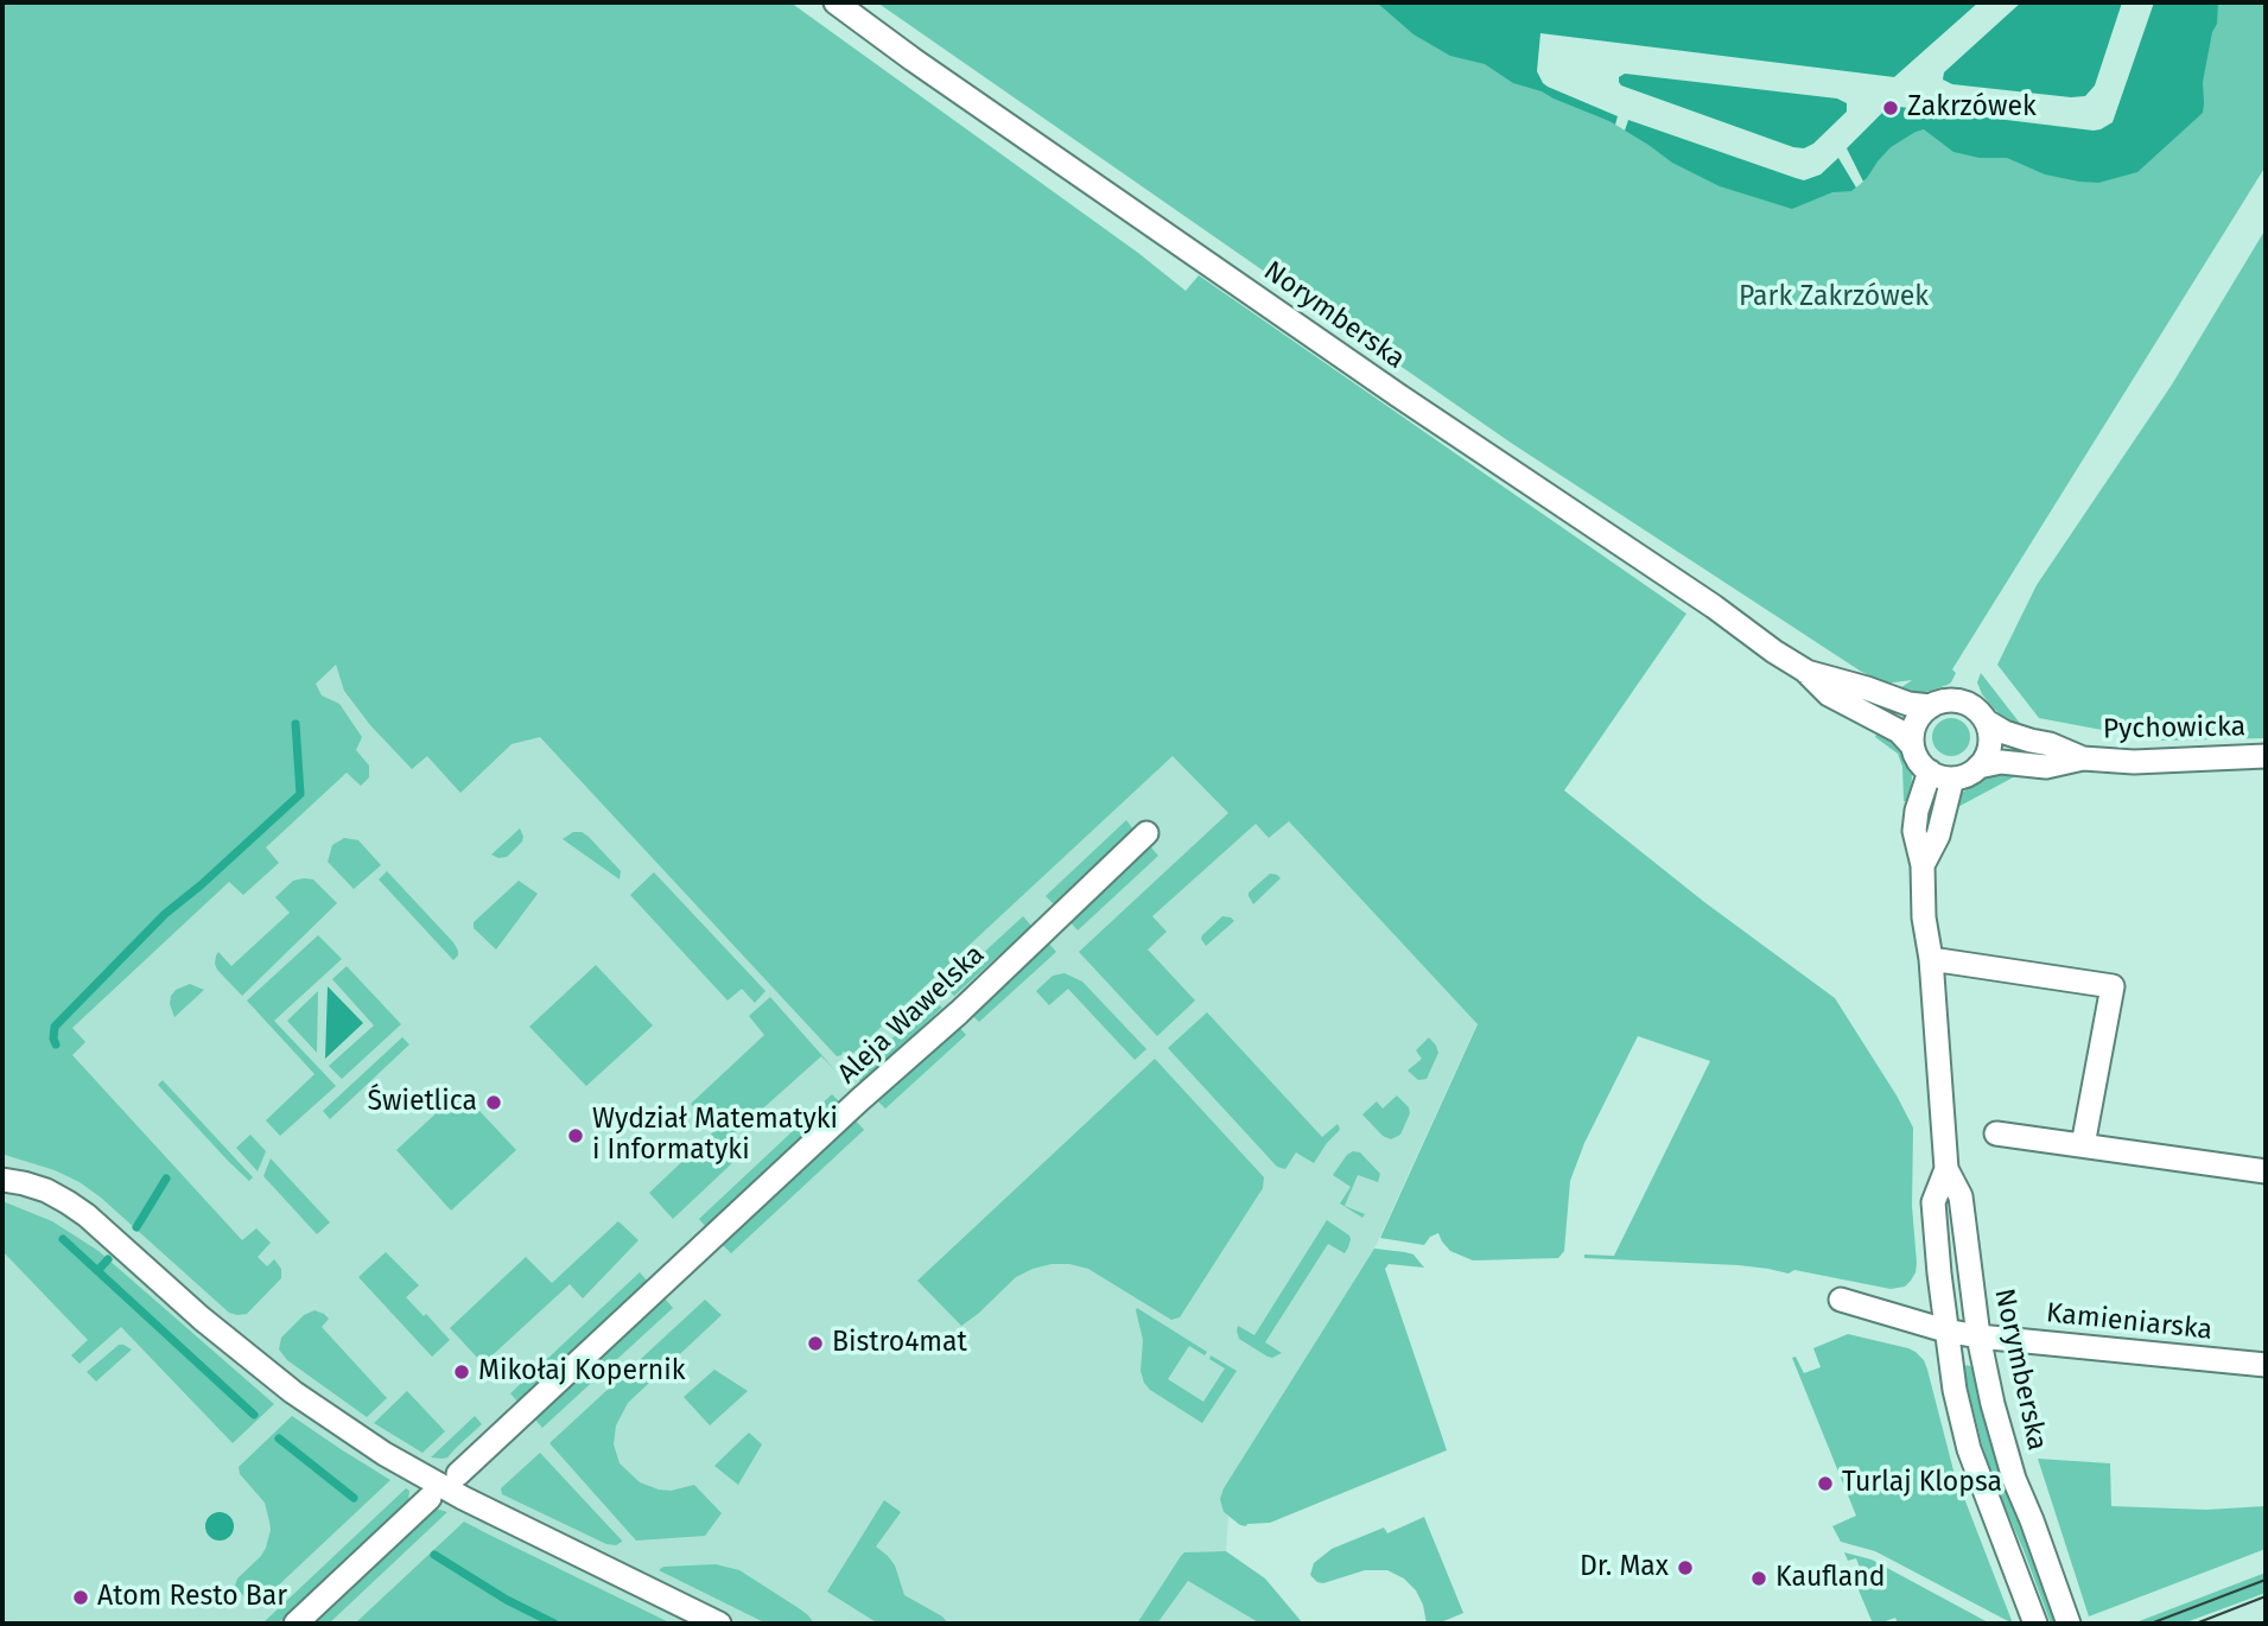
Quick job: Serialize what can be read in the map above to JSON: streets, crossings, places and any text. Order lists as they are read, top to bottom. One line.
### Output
{"streets":{"street":["Norymberska","Pychowicka","Aleja Wawelska","Kamieniarska"]},"crossings":[["Norymberska","Pychowicka"],["Norymberska","Kamieniarska"]],"parks":["Park Zakrzówek"],"places":["Zakrzówek","Świetlica","Wydział Matematyki i Informatyki","Bistro4mat","Mikołaj Kopernik","Turlaj Klopsa","Dr. Max","Kaufland","Atom Resto Bar"]}
